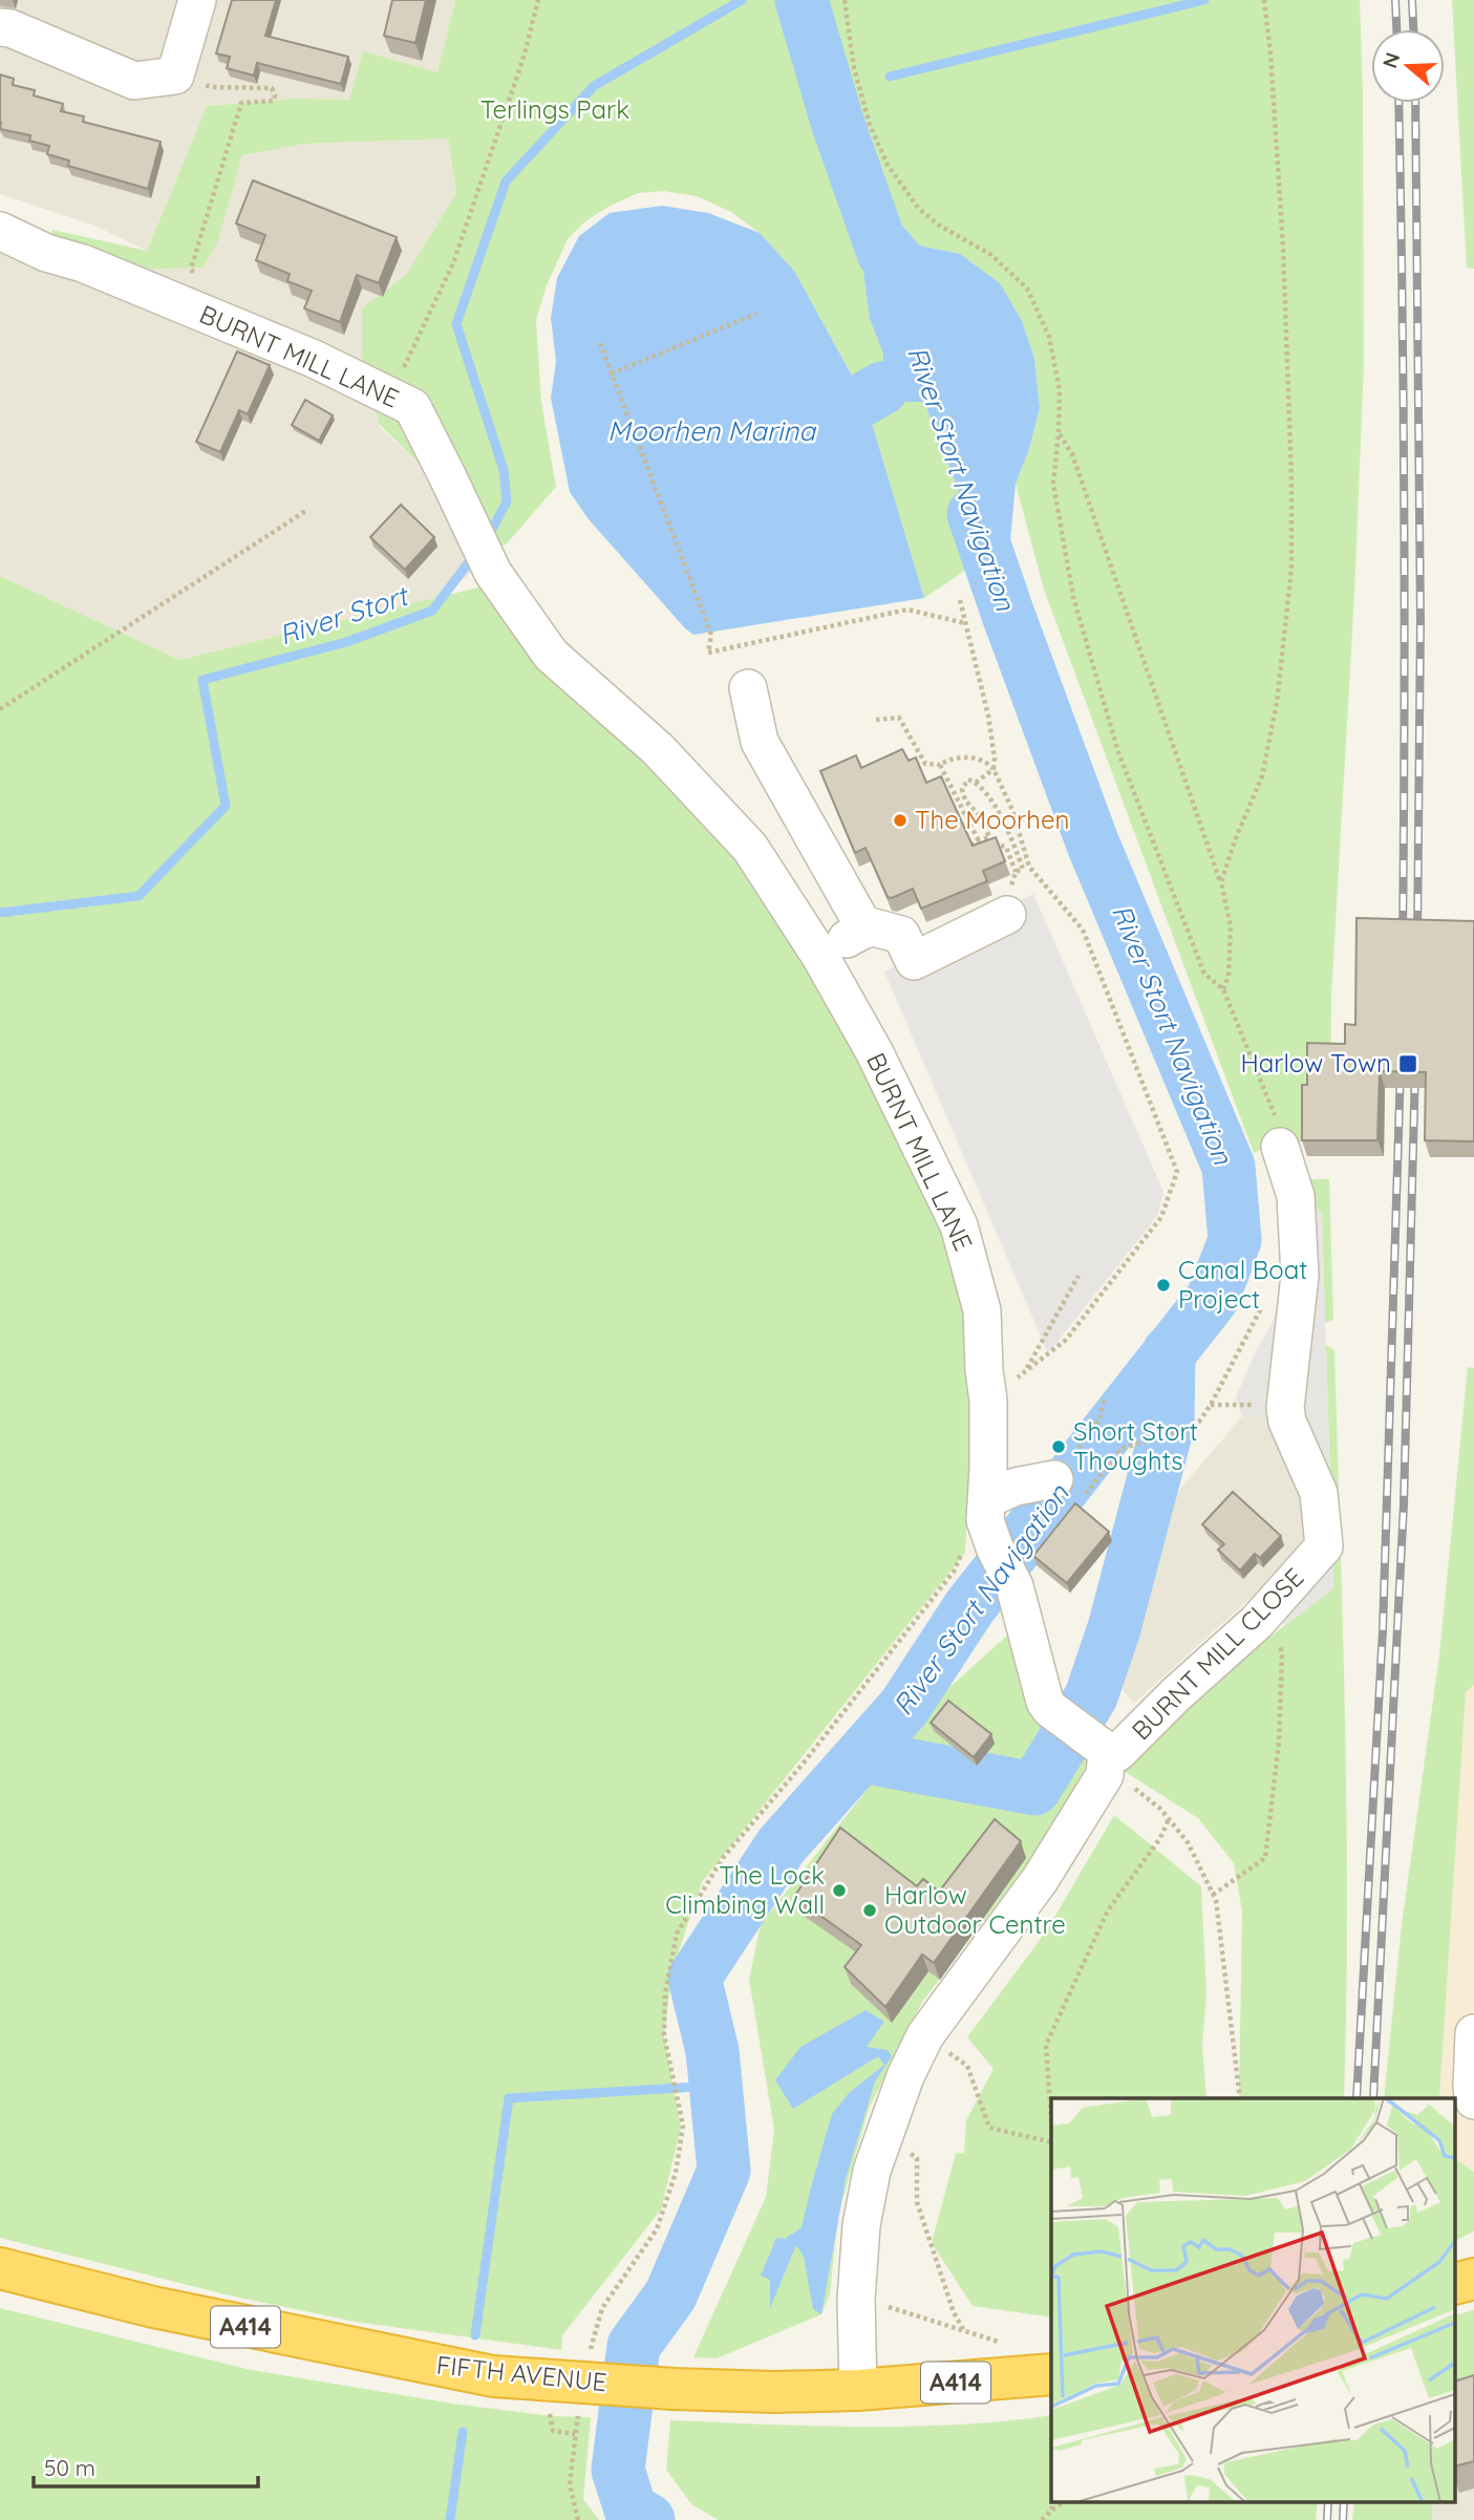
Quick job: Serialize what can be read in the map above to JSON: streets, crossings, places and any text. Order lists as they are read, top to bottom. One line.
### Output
{"streets":{"highway":["A414","FIFTH AVENUE"],"street":["BURNT MILL LANE","BURNT MILL CLOSE"]},"crossings":[["BURNT MILL LANE","BURNT MILL CLOSE"]],"water":["Moorhen Marina","River Stort Navigation","River Stort"],"parks":["Terlings Park"],"places":{"other":["The Moorhen","Canal Boat Project","Short Stort Thoughts","The Lock Climbing Wall","Harlow Outdoor Centre"],"transit":["Harlow Town"]},"scale_bar":"50 m","north":"left"}
